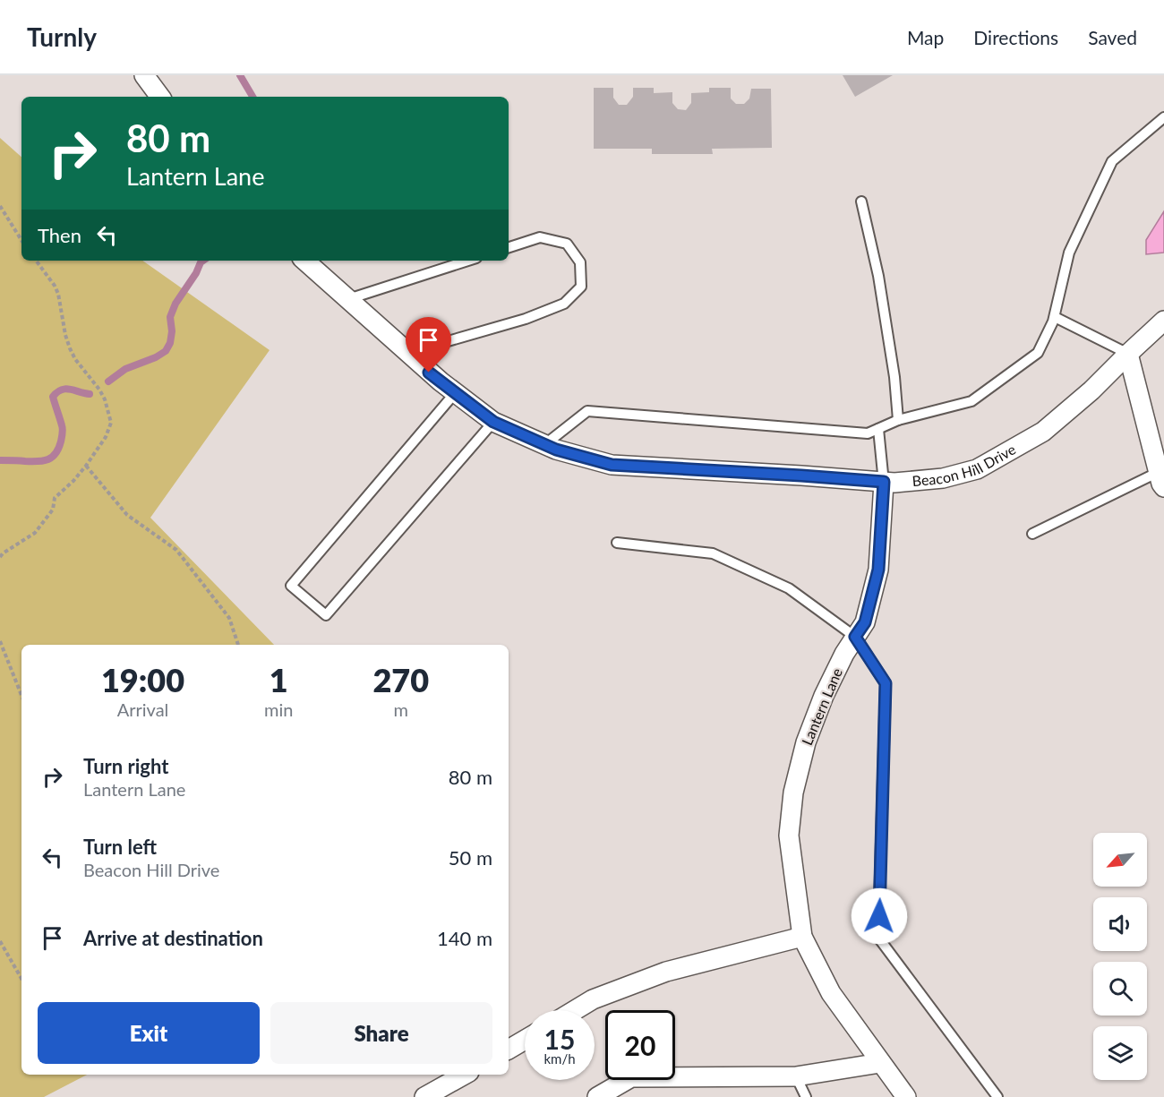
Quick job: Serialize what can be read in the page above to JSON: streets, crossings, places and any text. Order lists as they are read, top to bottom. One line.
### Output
{"streets":{"street":["Beacon Hill Drive","Lantern Lane"]},"crossings":[["Beacon Hill Drive","Lantern Lane"]],"north":"bottom left","page":{"header":"Turnly","nav":["Map","Directions","Saved"],"turn":["80 m","Lantern Lane"],"then":"Then","eta":["19:00","Arrival","1","min","270","m"],"list":[{"name":"Turn right","note":"Lantern Lane","value":"80 m"},{"name":"Turn left","note":"Beacon Hill Drive","value":"50 m"},{"name":"Arrive at destination","value":"140 m"}],"buttons":["Exit","Share"],"speed":"15 km/h","limit":"20"}}
